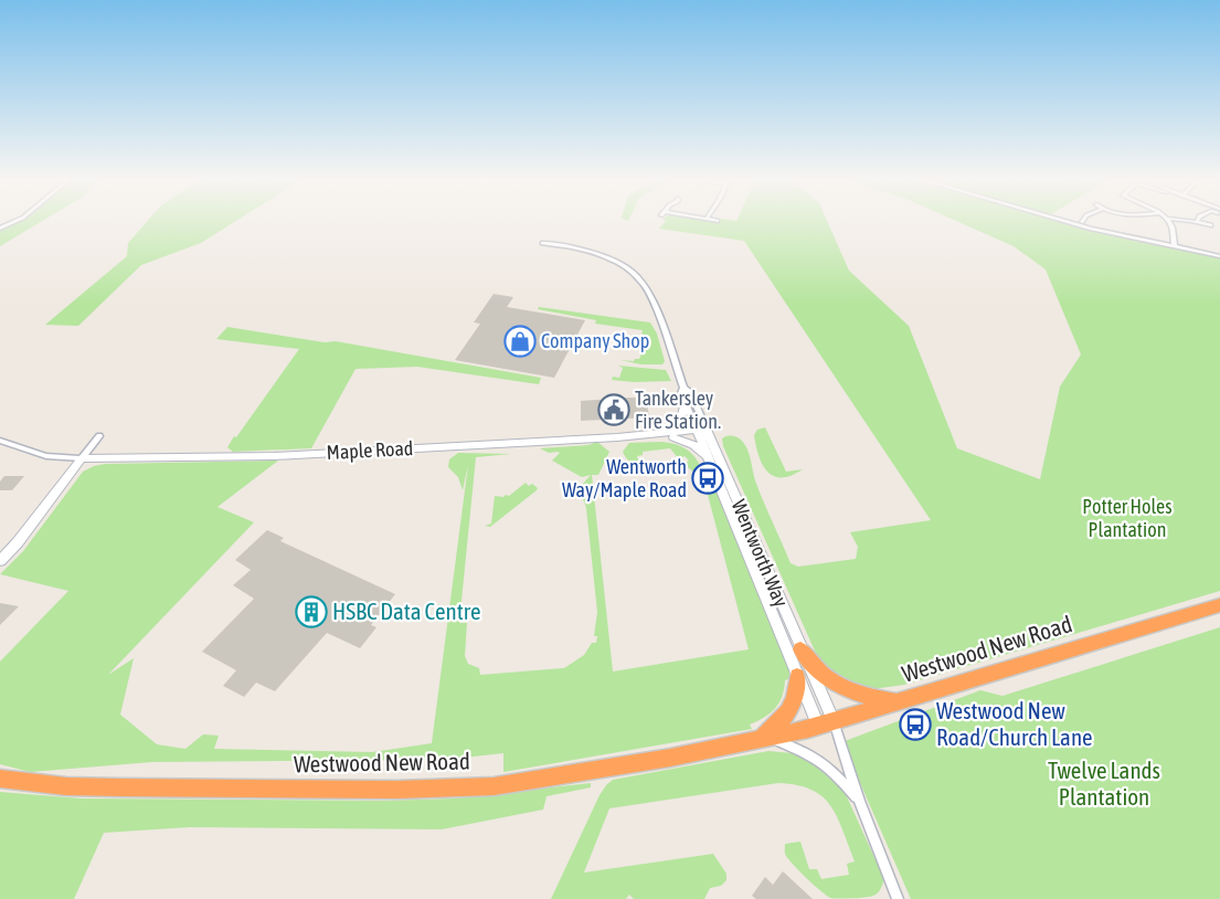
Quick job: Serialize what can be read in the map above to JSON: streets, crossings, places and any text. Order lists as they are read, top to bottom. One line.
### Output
{"streets":{"highway":["Westwood New Road"],"street":["Maple Road","Wentworth Way"]},"crossings":[["Maple Road","Wentworth Way"],["Wentworth Way","Westwood New Road"]],"parks":["Potter Holes Plantation","Twelve Lands Plantation"],"places":{"shop":["Company Shop"],"public building":["Tankersley Fire Station."],"bus stop":["Wentworth Way/Maple Road","Westwood New Road/Church Lane"],"building":["HSBC Data Centre"]}}
